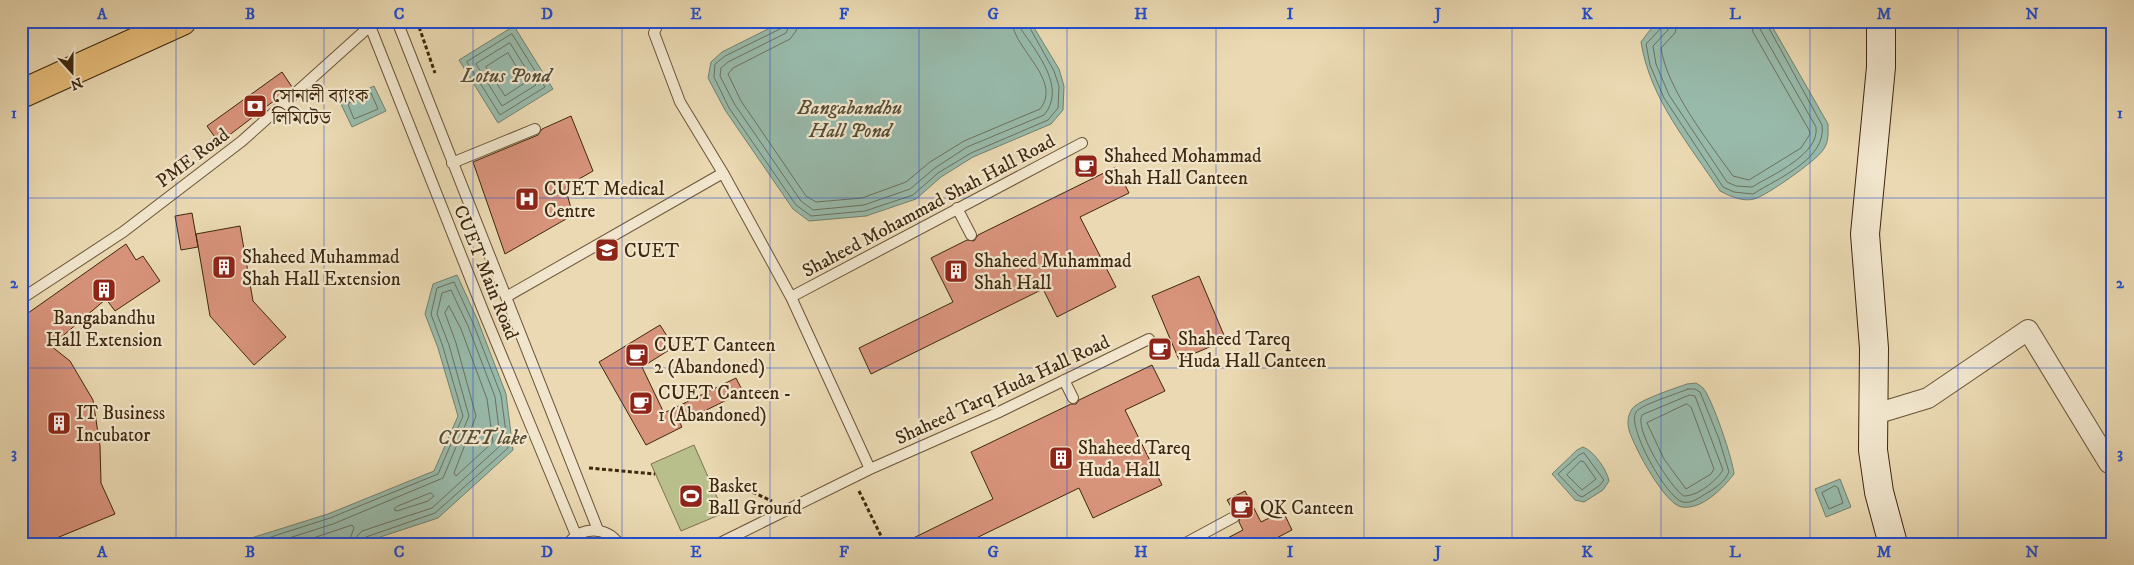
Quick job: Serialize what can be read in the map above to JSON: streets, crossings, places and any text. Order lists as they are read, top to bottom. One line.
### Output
{"streets":{"lane":["PME Road","Shaheed Mohammad Shah Hall Road","CUET Main Road","Shaheed Tarq Huda Hall Road"]},"crossings":[["PME Road","CUET Main Road"]],"water":["Lotus Pond","Bangabandhu Hall Pond","CUET lake"],"places":{"bank":["সোনালী ব্যাংক লিমিটেড"],"cafe":["Shaheed Mohammad Shah Hall Canteen","Shaheed Tareq Huda Hall Canteen","CUET Canteen 2 (Abandoned)","CUET Canteen - 1 (Abandoned)","QK Canteen"],"hospital":["CUET Medical Centre"],"school or university":["CUET"],"building":["Shaheed Muhammad Shah Hall Extension","Shaheed Muhammad Shah Hall","Bangabandhu Hall Extension","IT Business Incubator","Shaheed Tareq Huda Hall"],"sports":["Basket Ball Ground"]},"north":"bottom","grid":{"columns":["A","B","C","D","E","F","G","H","I","J","K","L","M","N"],"rows":["1","2","3"]}}
